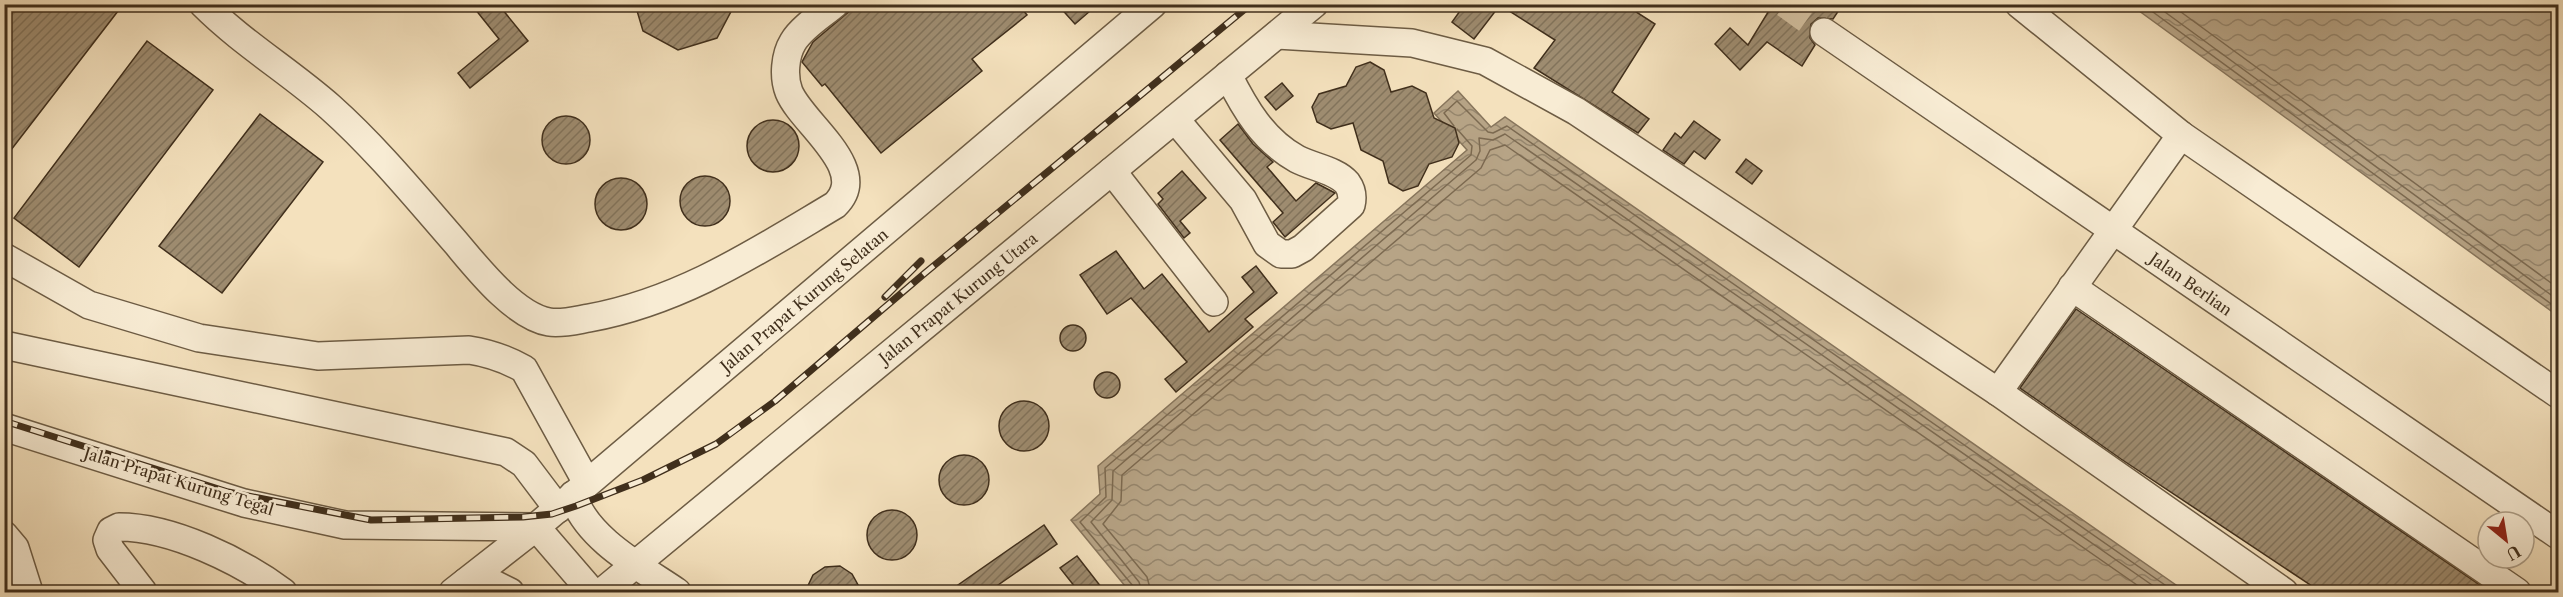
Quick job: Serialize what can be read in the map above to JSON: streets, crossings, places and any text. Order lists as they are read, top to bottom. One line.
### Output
{"streets":{"street":["Jalan Berlian","Jalan Prapat Kurung Utara","Jalan Prapat Kurung Selatan","Jalan Prapat Kurung Tegal"]},"crossings":[["Jalan Prapat Kurung Selatan","Jalan Prapat Kurung Tegal"]],"north":"bottom right"}
